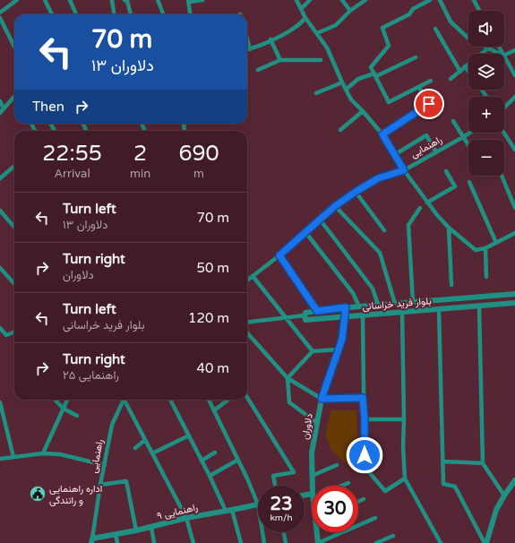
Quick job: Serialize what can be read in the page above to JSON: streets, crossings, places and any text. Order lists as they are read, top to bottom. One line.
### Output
{"streets":{"street":["راهنمایی","بلوار فرید خراسانی","دلاوران","راهنمایی ۹"]},"crossings":[["راهنمایی","راهنمایی ۹"],["بلوار فرید خراسانی","دلاوران"]],"places":{"public building":["اداره راهنمایی و رانندگی"]},"page":{"map_buttons":["+","−"],"turn":["70 m","دلاوران ۱۳"],"then":"Then","eta":["22:55","Arrival","2","min","690","m"],"list":[{"name":"Turn left","note":"دلاوران ۱۳","value":"70 m"},{"name":"Turn right","note":"دلاوران","value":"50 m"},{"name":"Turn left","note":"بلوار فرید خراسانی","value":"120 m"},{"name":"Turn right","note":"راهنمایی ۲۵","value":"40 m"}],"speed":"23 km/h","limit":"30"}}
